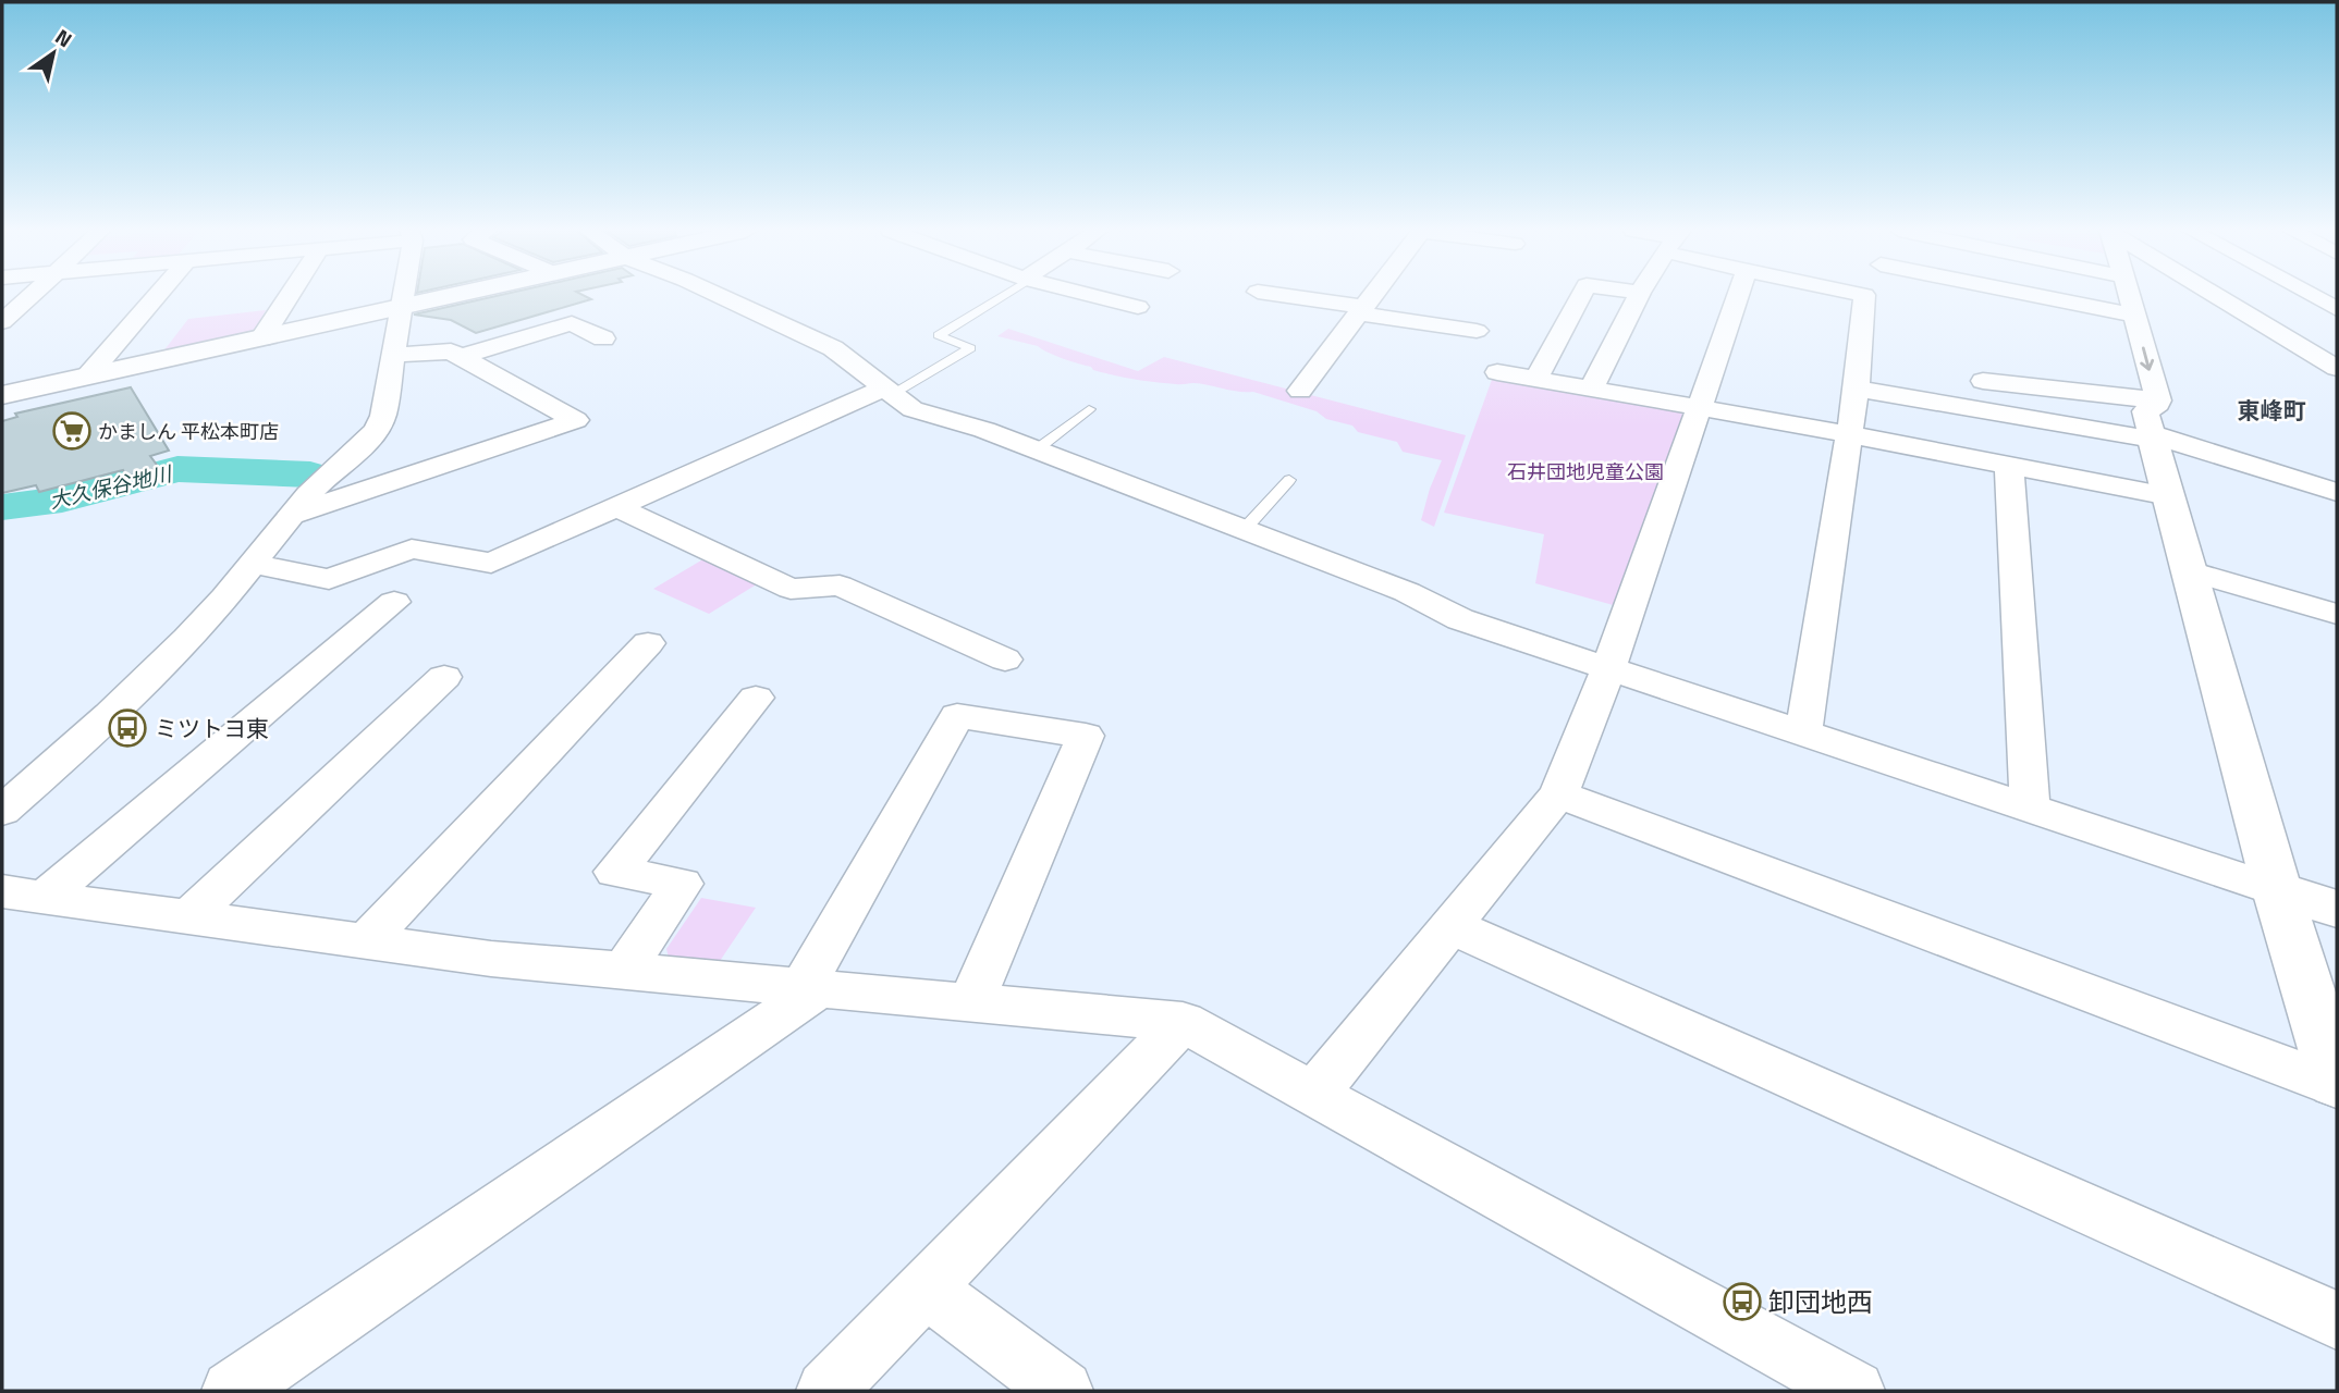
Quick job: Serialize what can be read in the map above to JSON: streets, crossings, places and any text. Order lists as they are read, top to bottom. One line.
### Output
{"districts":["東峰町"],"water":["大久保谷地川"],"parks":["石井団地児童公園"],"places":{"supermarket":["かましん 平松本町店"],"bus stop":["ミツトヨ東","卸団地西"]},"north":"top right"}
